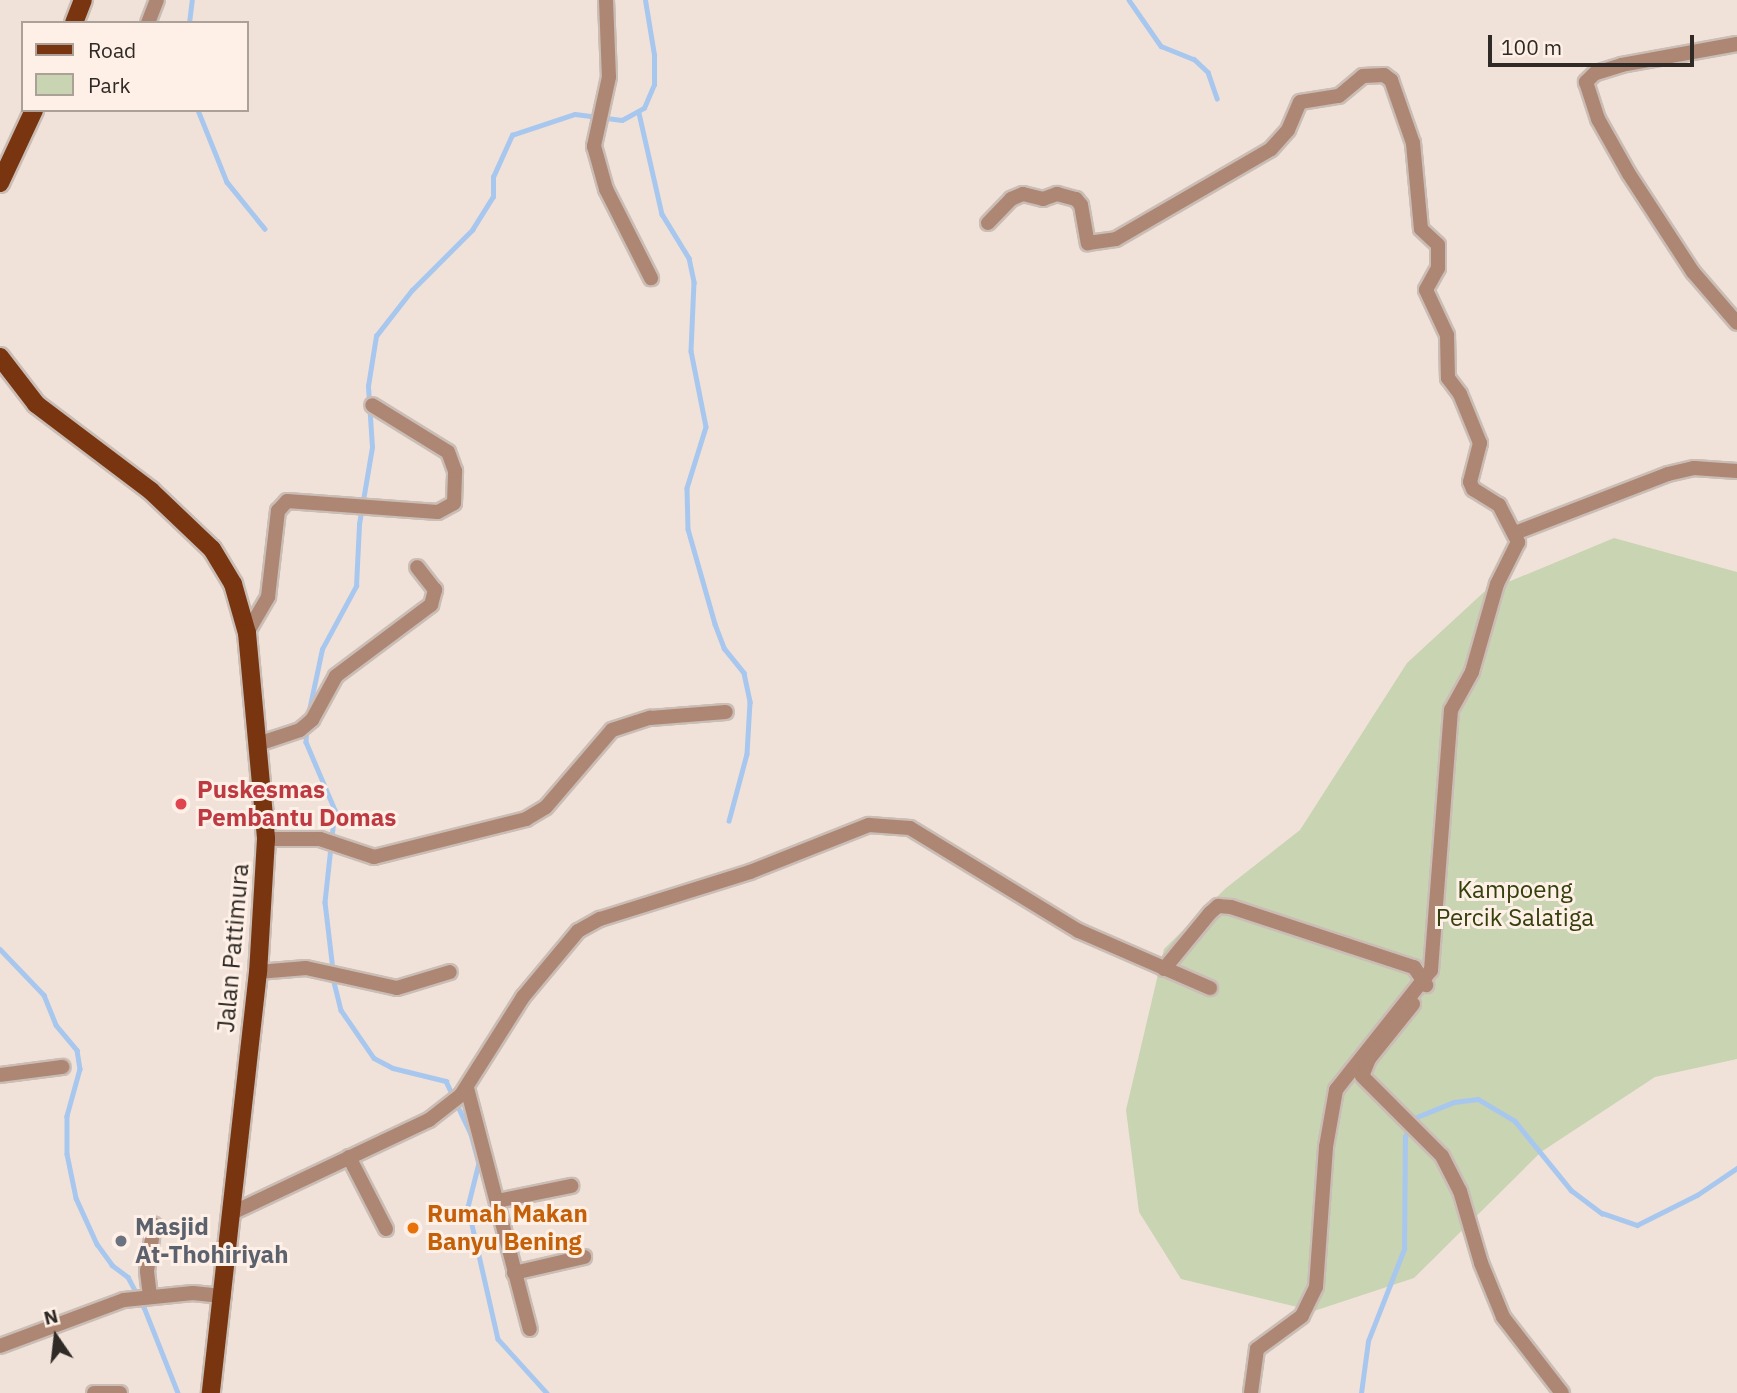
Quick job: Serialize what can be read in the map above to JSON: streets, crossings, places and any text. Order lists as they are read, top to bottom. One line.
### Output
{"streets":{"main road":["Jalan Pattimura"]},"parks":["Kampoeng Percik Salatiga"],"places":["Puskesmas Pembantu Domas","Rumah Makan Banyu Bening","Masjid At-Thohiriyah"],"legend":["Road","Park"],"scale_bar":"100 m","north":"top"}
